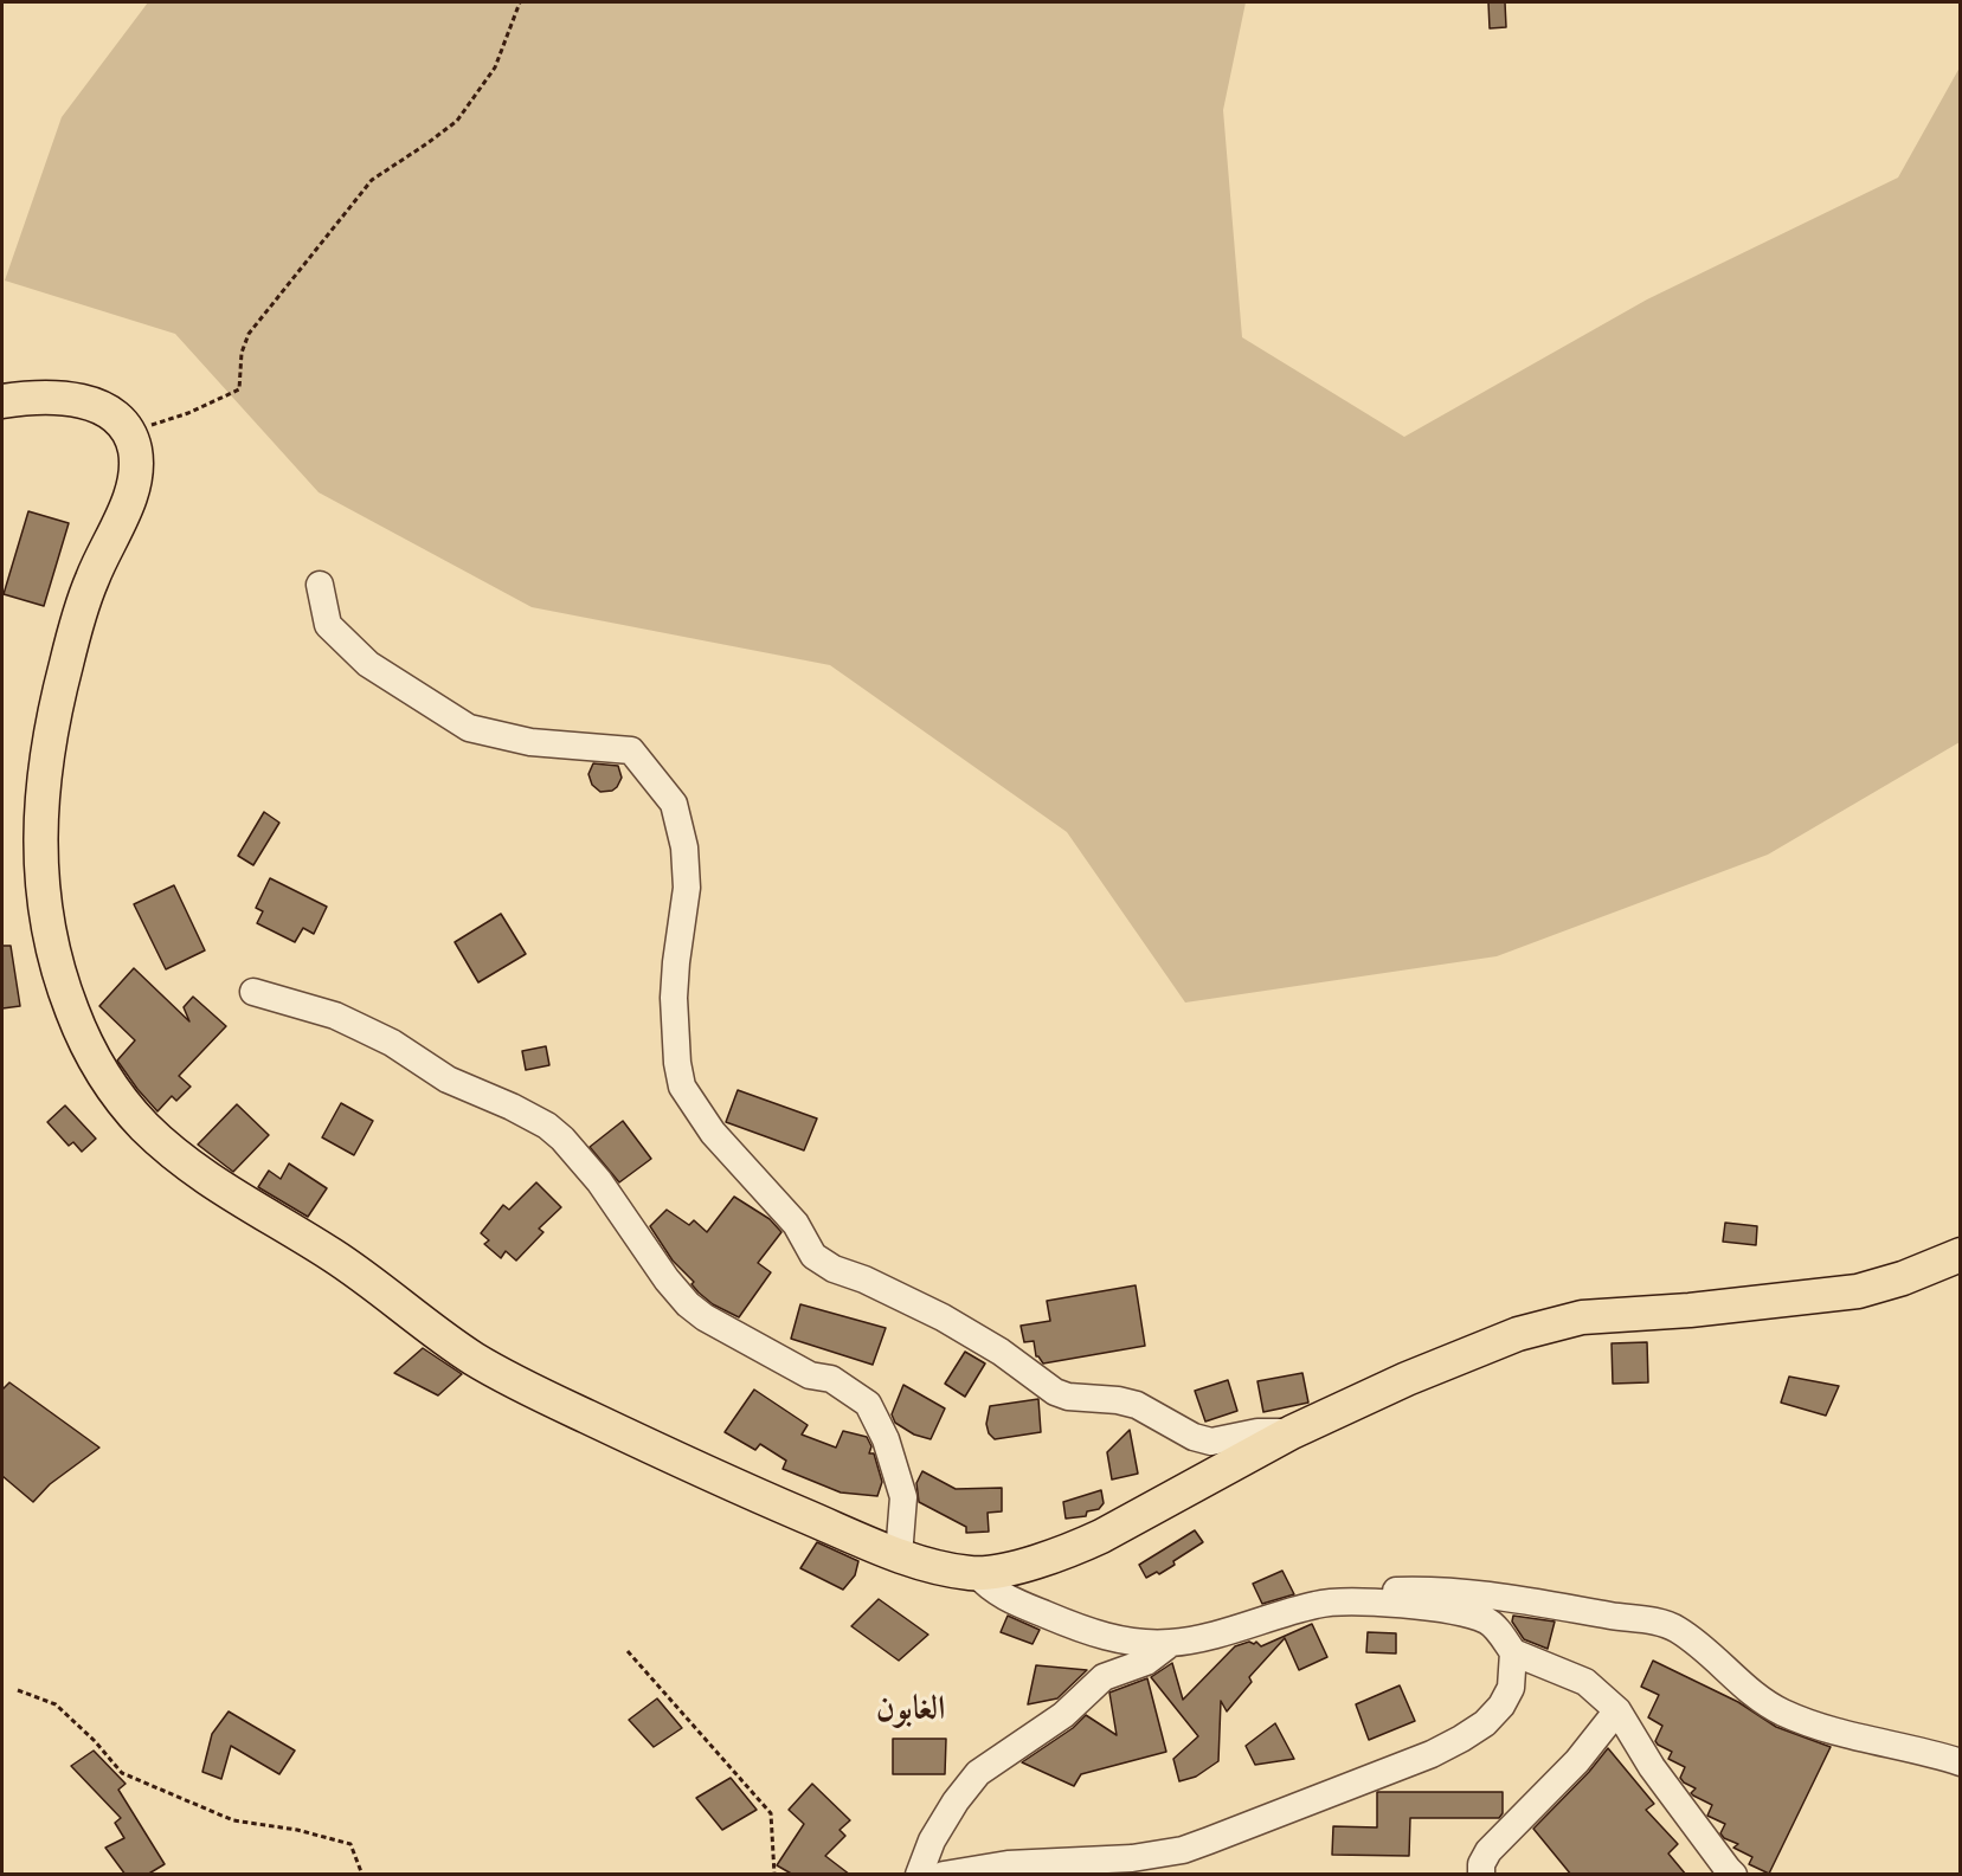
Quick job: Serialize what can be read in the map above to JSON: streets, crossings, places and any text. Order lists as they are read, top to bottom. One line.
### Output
{"districts":["الغابون"]}
